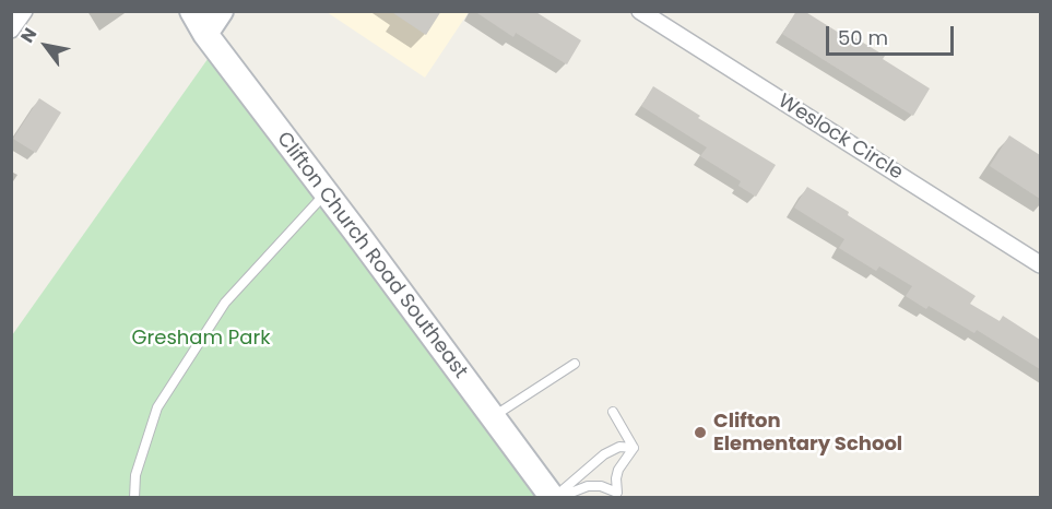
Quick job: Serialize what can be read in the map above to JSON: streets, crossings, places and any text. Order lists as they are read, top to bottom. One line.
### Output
{"streets":{"street":["Weslock Circle","Clifton Church Road Southeast"]},"parks":["Gresham Park"],"places":["Clifton Elementary School"],"scale_bar":"50 m","north":"top left"}
